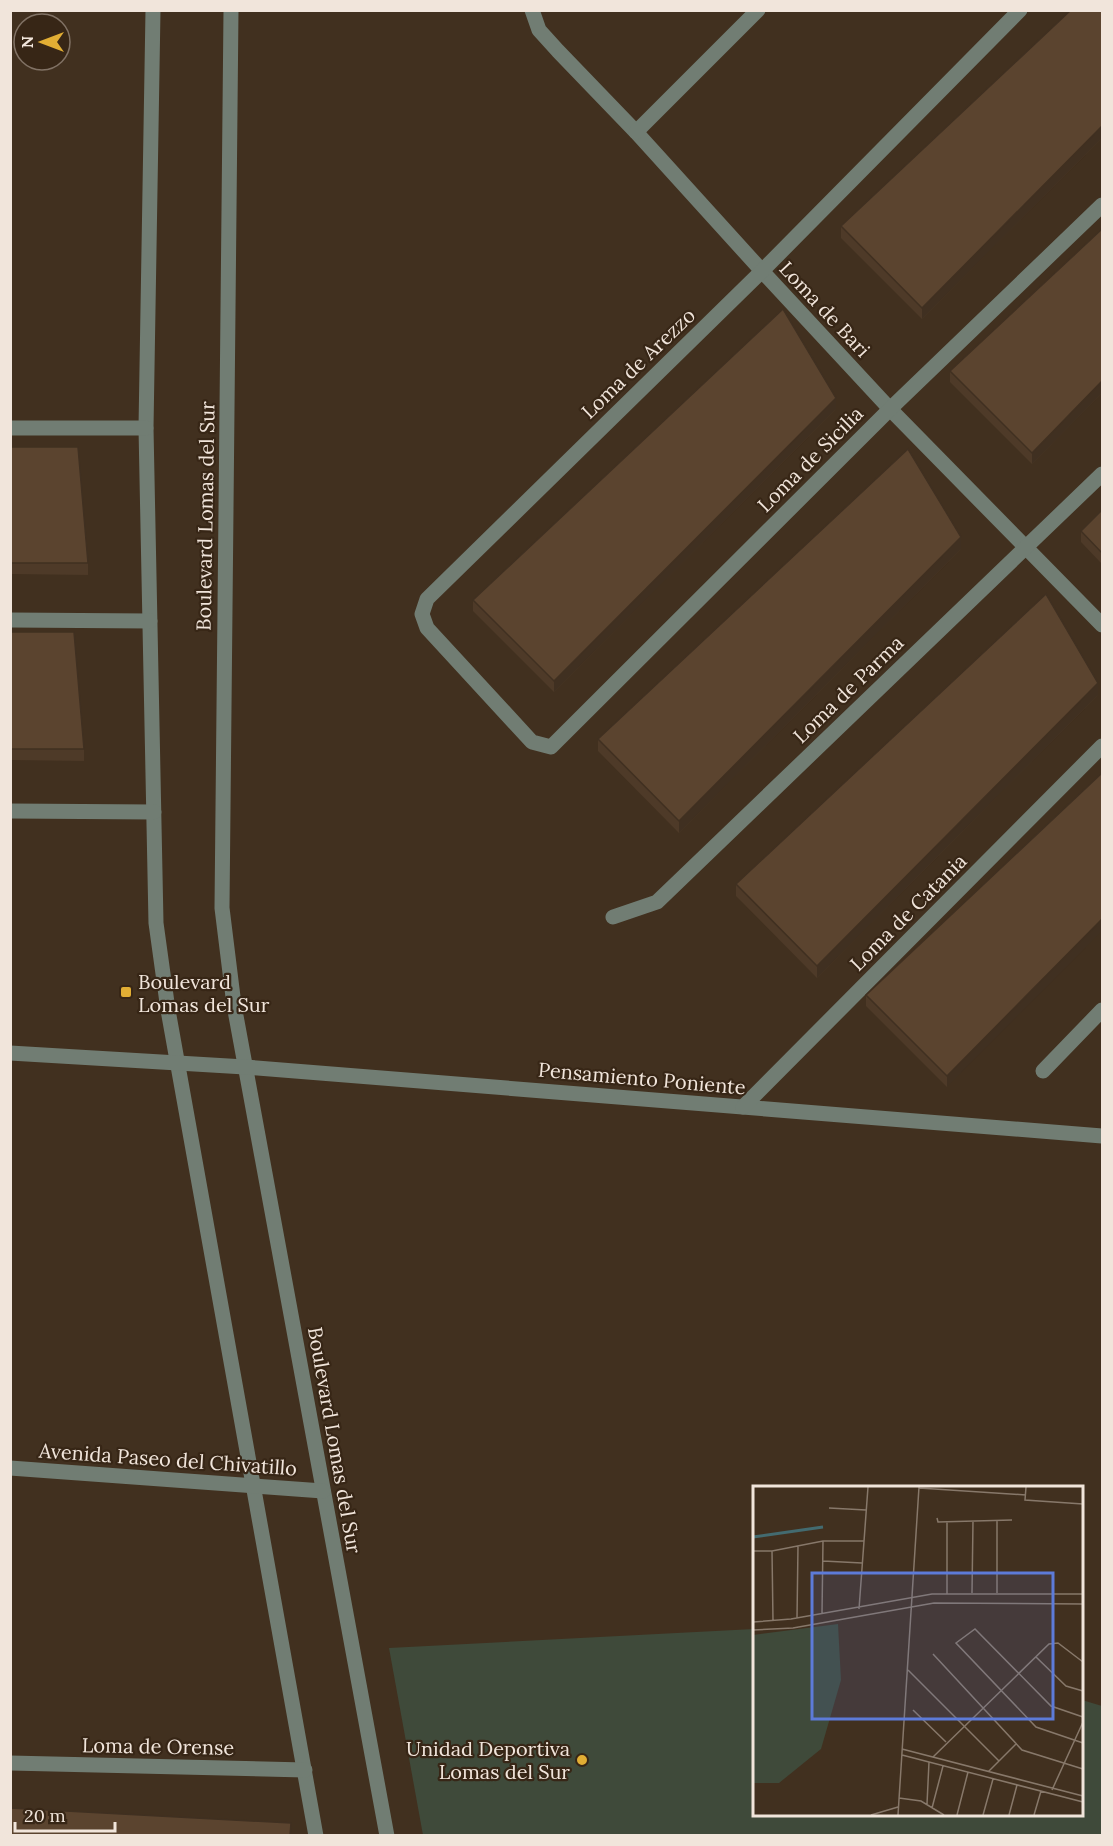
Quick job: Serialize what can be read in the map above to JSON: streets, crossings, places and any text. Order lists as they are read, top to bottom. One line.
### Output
{"streets":{"street":["Loma de Bari","Loma de Arezzo","Loma de Sicilia","Boulevard Lomas del Sur","Loma de Parma","Loma de Catania","Pensamiento Poniente","Avenida Paseo del Chivatillo","Loma de Orense"]},"crossings":[["Loma de Bari","Loma de Arezzo"],["Loma de Bari","Loma de Sicilia"],["Loma de Bari","Loma de Parma"],["Loma de Arezzo","Loma de Sicilia"],["Boulevard Lomas del Sur","Pensamiento Poniente"],["Boulevard Lomas del Sur","Avenida Paseo del Chivatillo"],["Loma de Catania","Pensamiento Poniente"]],"places":{"transit":["Boulevard Lomas del Sur"],"other":["Unidad Deportiva Lomas del Sur"]},"scale_bar":"20 m","north":"left"}
